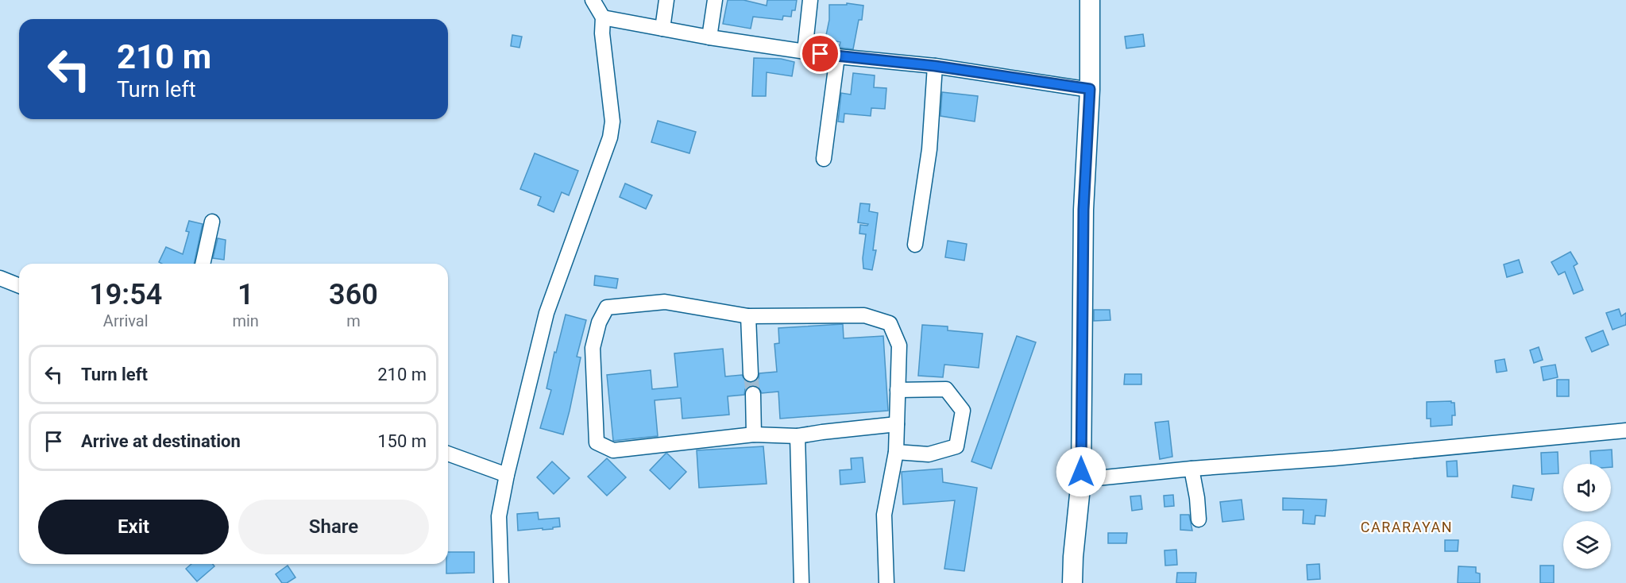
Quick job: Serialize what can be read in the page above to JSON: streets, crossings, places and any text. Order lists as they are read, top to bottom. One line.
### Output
{"districts":["CARARAYAN"],"page":{"turn":["210 m","Turn left"],"eta":["19:54","Arrival","1","min","360","m"],"list":[{"name":"Turn left","value":"210 m"},{"name":"Arrive at destination","value":"150 m"}],"buttons":["Exit","Share"]}}
